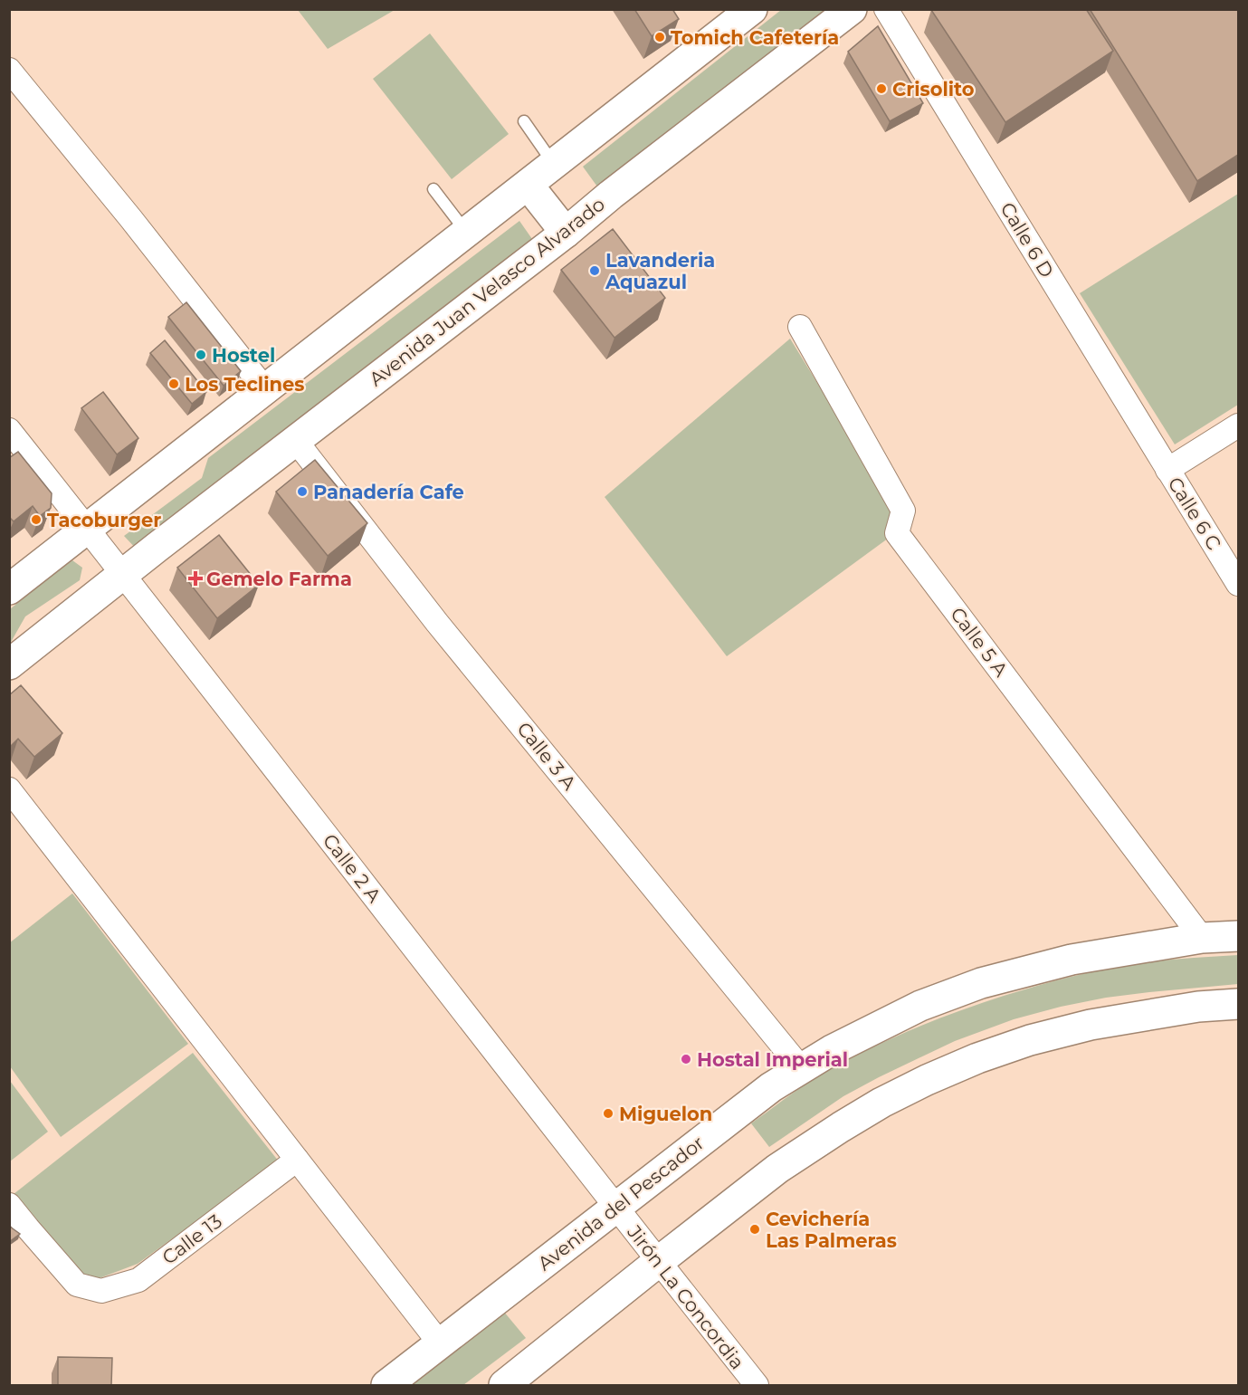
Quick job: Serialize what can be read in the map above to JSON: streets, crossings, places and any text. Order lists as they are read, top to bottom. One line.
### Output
{"streets":{"main road":["Avenida Juan Velasco Alvarado","Avenida del Pescador"],"street":["Calle 6 D","Calle 6 C","Calle 5 A","Calle 3 A","Calle 2 A","Calle 13","Jirón La Concordia"]},"crossings":[["Calle 6 D","Calle 6 C"],["Avenida Juan Velasco Alvarado","Calle 3 A"],["Avenida Juan Velasco Alvarado","Calle 2 A"],["Calle 5 A","Avenida del Pescador"],["Calle 3 A","Avenida del Pescador"],["Calle 2 A","Avenida del Pescador"],["Calle 2 A","Jirón La Concordia"],["Avenida del Pescador","Jirón La Concordia"]],"places":{"other":["Tomich Cafetería","Crisolito","Lavanderia Aquazul","Hostel","Los Teclines","Panadería Cafe","Tacoburger","Hostal Imperial","Miguelon","Cevichería Las Palmeras"],"health":["Gemelo Farma"]}}
